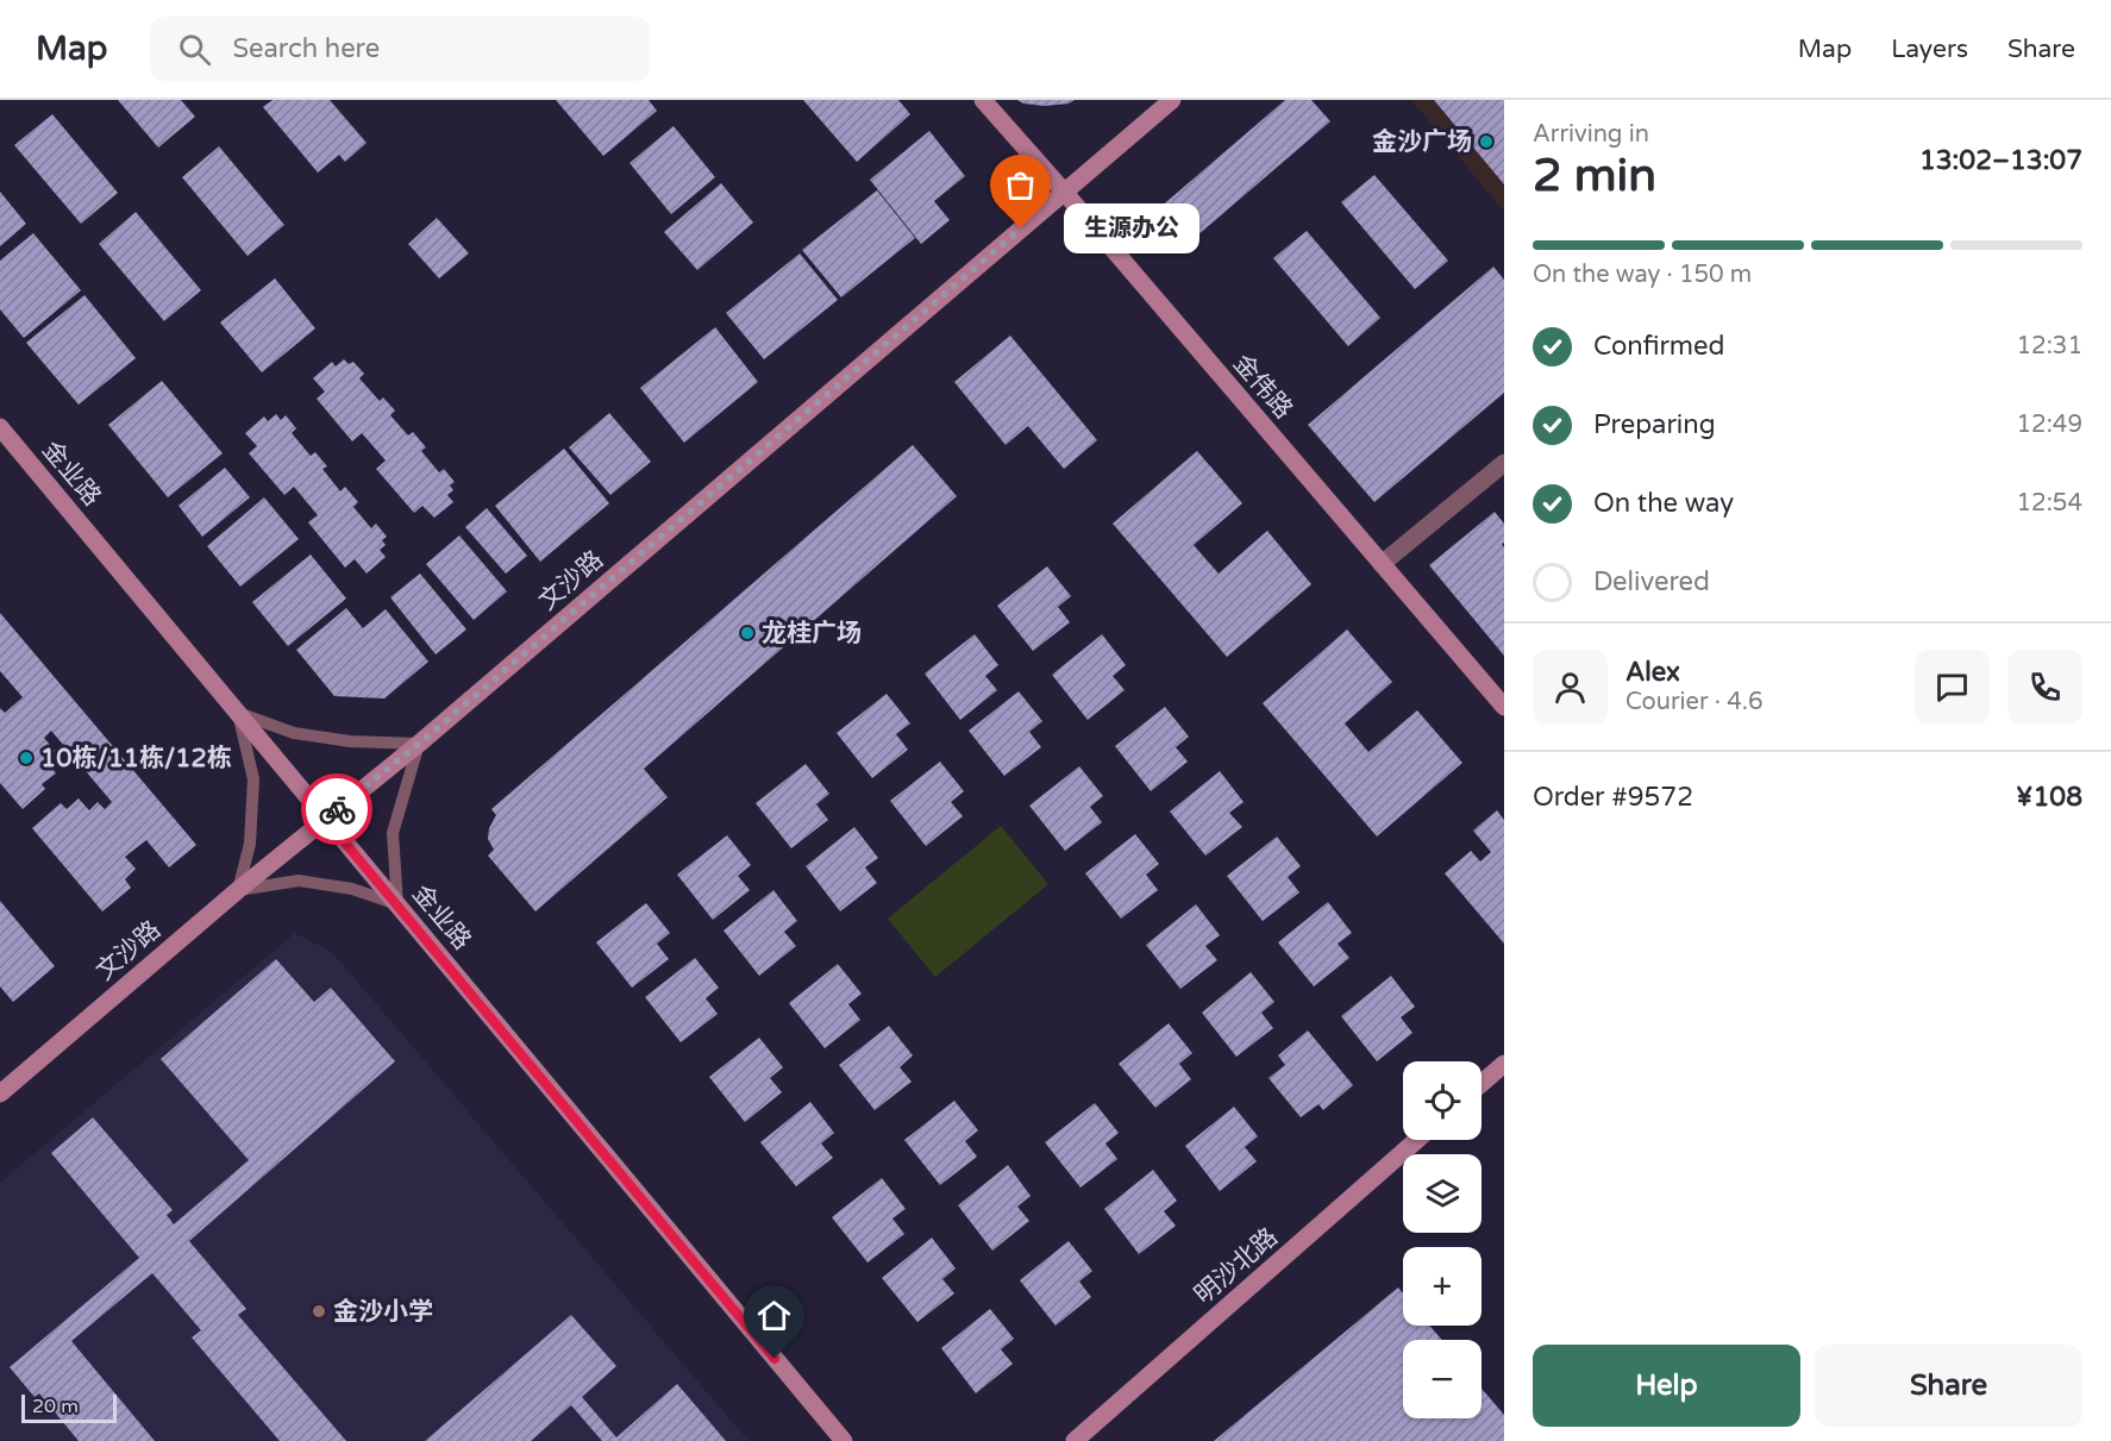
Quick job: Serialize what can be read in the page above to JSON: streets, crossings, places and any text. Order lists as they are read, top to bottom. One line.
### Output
{"streets":{"street":["金伟路","金业路","文沙路","明沙北路"]},"crossings":[["金伟路","文沙路"],["金业路","文沙路"]],"places":["金沙广场","生源办公","龙桂广场","10栋/11栋/12栋","金沙小学"],"scale_bar":"20 m","page":{"header":"Map","search":"Search here","nav":["Map","Layers","Share"],"heading":["2 min","Arriving in","13:02–13:07"],"panel":["Alex","Courier · 4.6","Order #9572","¥108"],"bubble":"生源办公","bar":"On the way · 150 m","list":[["Confirmed","12:31"],["Preparing","12:49"],["On the way","12:54"],"Delivered"],"map_buttons":["+","−"],"buttons":["Help","Share"],"scale":"20 m"}}
